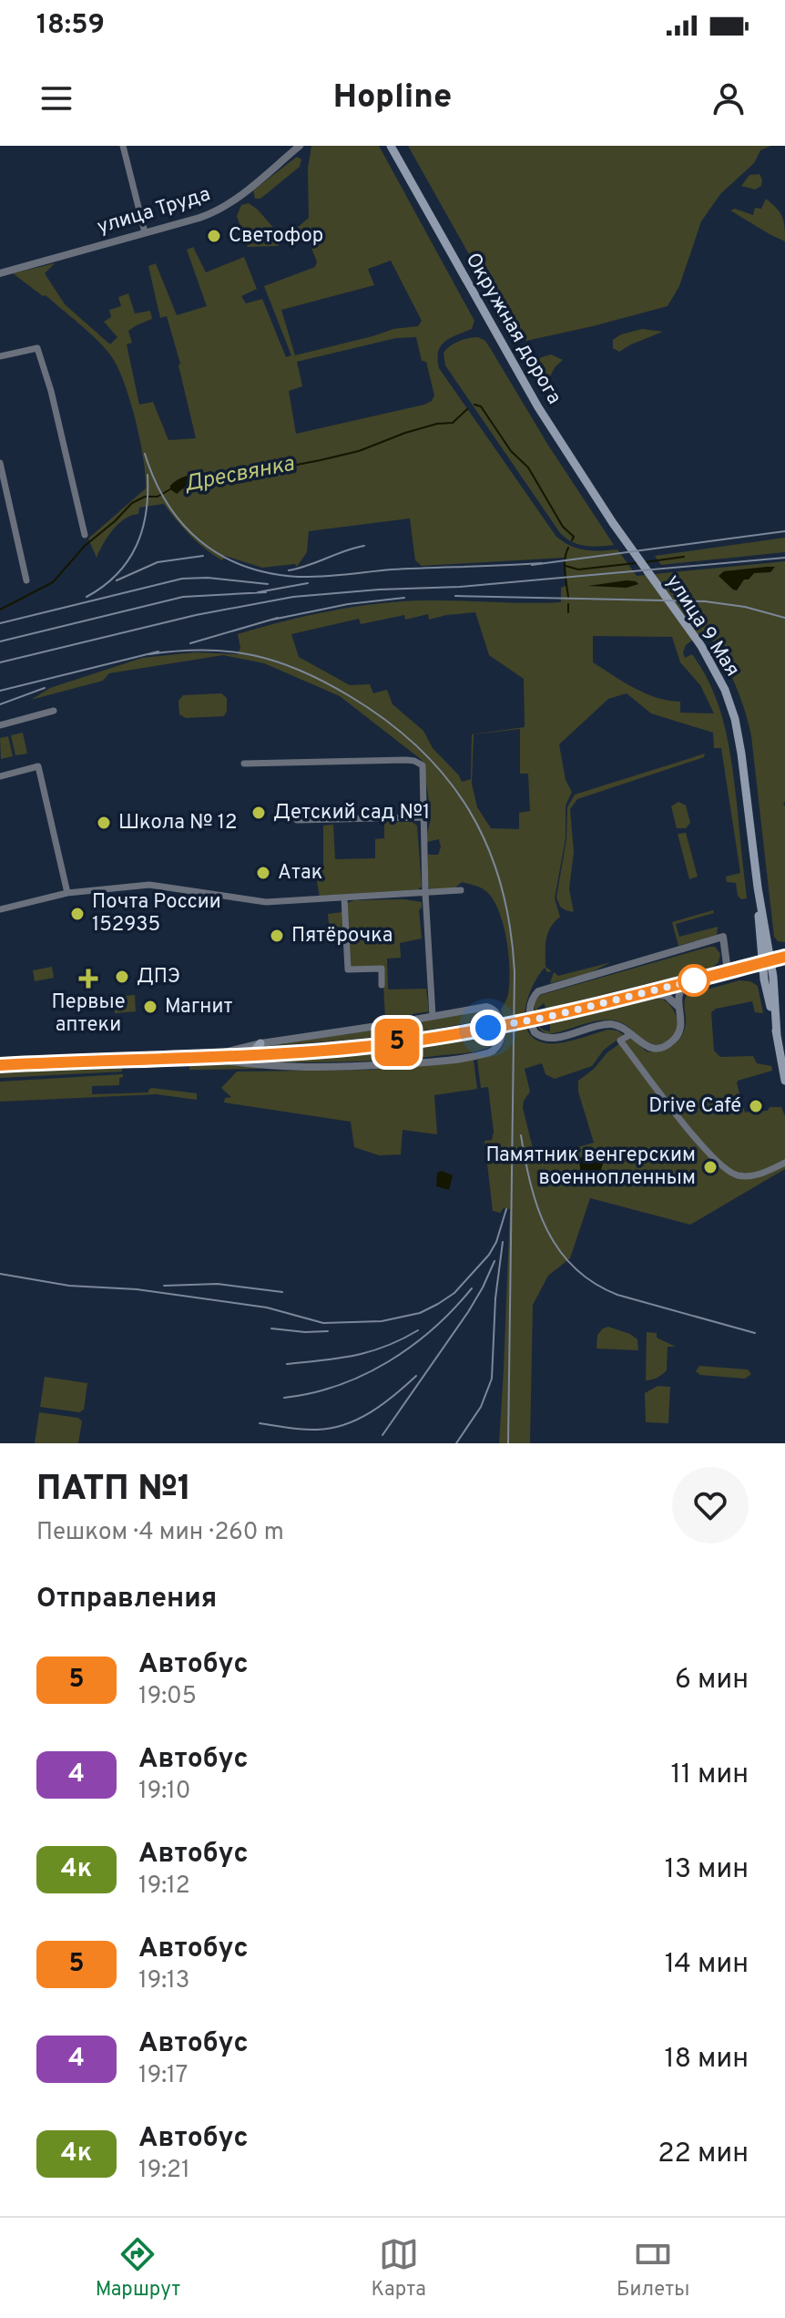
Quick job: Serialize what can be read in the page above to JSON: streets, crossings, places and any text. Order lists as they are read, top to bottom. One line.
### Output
{"streets":{"main road":["Окружная дорога","улица 9 Мая"],"street":["улица Труда"]},"crossings":[["Окружная дорога","улица 9 Мая"]],"water":["Дресвянка"],"places":{"other":["Светофор","Детский сад №1","Школа № 12","Атак","Почта России 152935","Пятёрочка","ДПЭ","Магнит","Drive Café","Памятник венгерским военнопленным"],"health":["Первые аптеки"]},"lines":["bus line 5"],"page":{"status":"18:59","header":"Hopline","on_map":"5","heading":[["ПАТП №1","Пешком · 4 мин · 260 m"],"Отправления"],"list":[{"mark":"5","name":"Автобус","note":"19:05","value":"6 мин"},{"mark":"4","name":"Автобус","note":"19:10","value":"11 мин"},{"mark":"4к","name":"Автобус","note":"19:12","value":"13 мин"},{"mark":"5","name":"Автобус","note":"19:13","value":"14 мин"},{"mark":"4","name":"Автобус","note":"19:17","value":"18 мин"},{"mark":"4к","name":"Автобус","note":"19:21","value":"22 мин"}],"tabs":["Маршрут","Карта","Билеты"]}}
